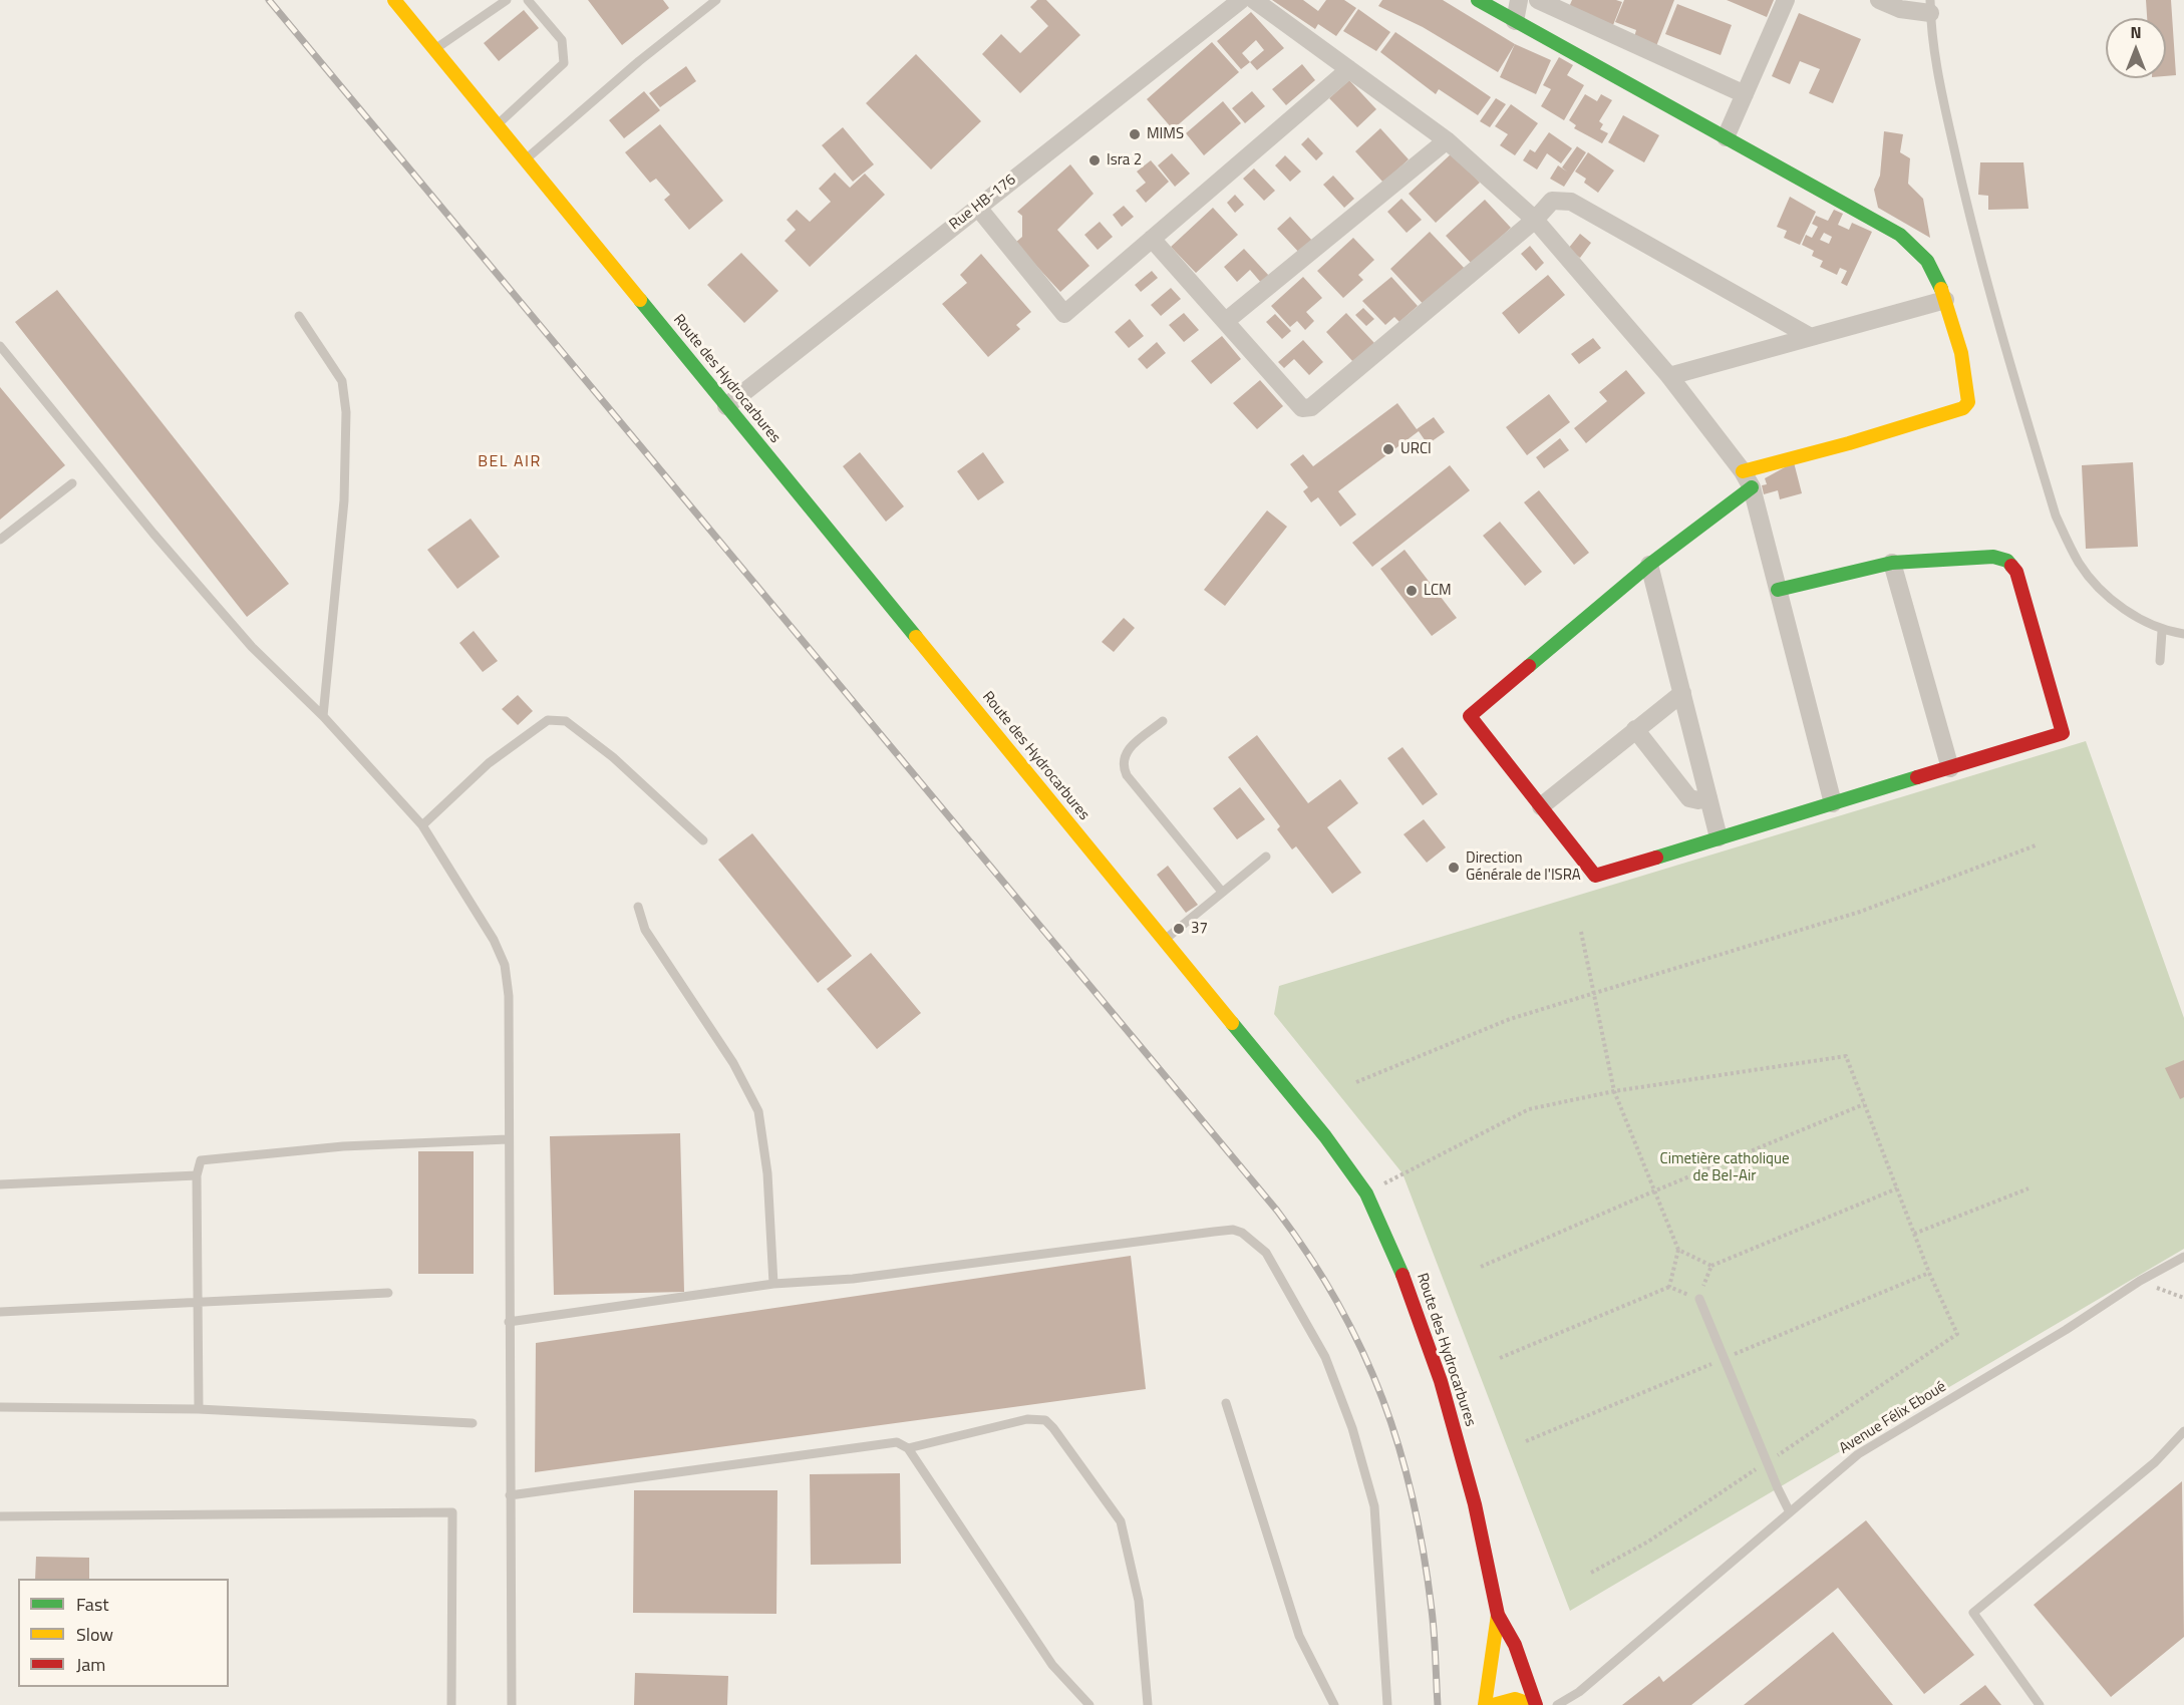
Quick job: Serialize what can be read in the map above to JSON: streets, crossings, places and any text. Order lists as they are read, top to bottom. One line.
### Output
{"streets":{"street":["Rue HB-176","Route des Hydrocarbures"],"lane":["Avenue Félix Eboué"]},"crossings":[["Rue HB-176","Route des Hydrocarbures"]],"districts":["BEL AIR"],"parks":["Cimetière catholique de Bel-Air"],"places":["MIMS","Isra 2","URCI","LCM","Direction Générale de l'ISRA","37"],"legend":["Fast","Slow","Jam"],"north":"top"}
